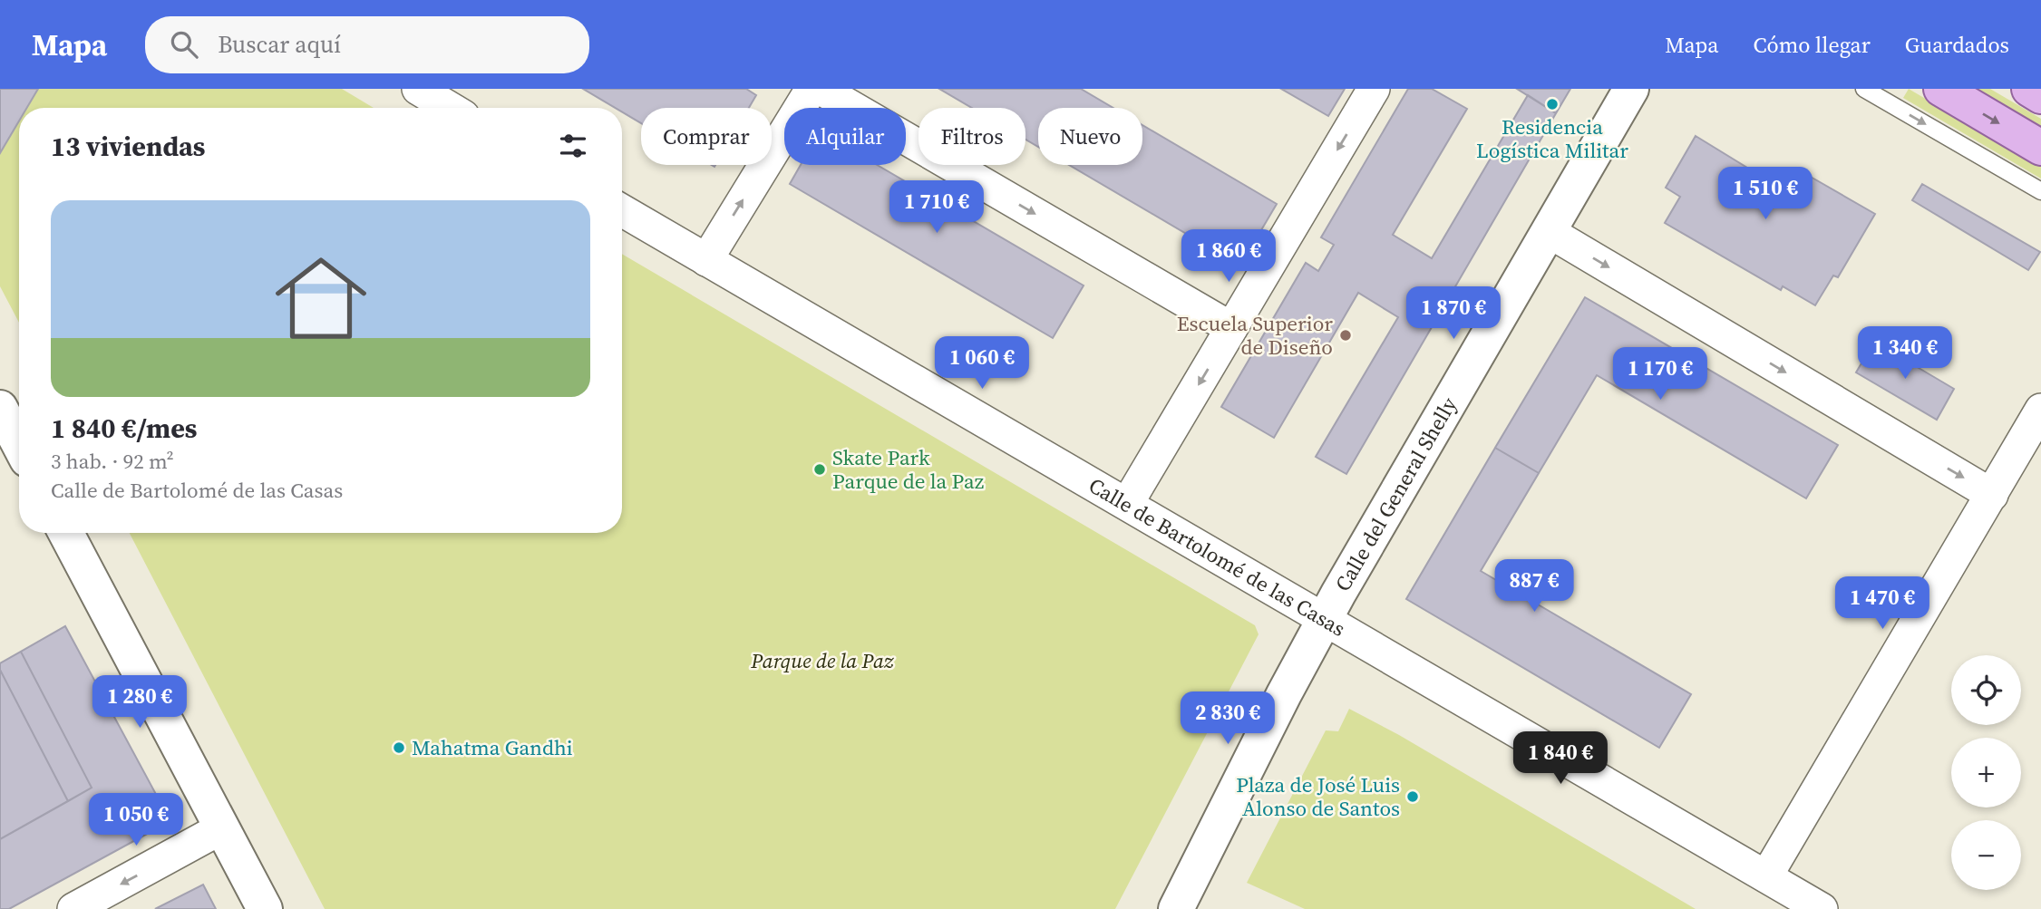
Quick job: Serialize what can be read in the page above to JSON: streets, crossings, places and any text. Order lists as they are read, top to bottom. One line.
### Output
{"streets":{"street":["Calle del General Shelly","Calle de Bartolomé de las Casas"]},"crossings":[["Calle del General Shelly","Calle de Bartolomé de las Casas"]],"parks":["Parque de la Paz"],"places":["Residencia Logística Militar","Escuela Superior de Diseño","Skate Park Parque de la Paz","Mahatma Gandhi","Plaza de José Luis Alonso de Santos"],"page":{"header":"Mapa","search":"Buscar aquí","nav":["Mapa","Cómo llegar","Guardados"],"chip":["Comprar","Alquilar","Filtros","Nuevo"],"heading":"13 viviendas","price":["1 510 €","1 710 €","1 860 €","1 870 €","1 340 €","1 060 €","1 170 €","887 €","1 470 €","1 280 €","2 830 €","1 840 €","1 050 €"],"list":[{"name":"1 840 €/mes","note":"3 hab. · 92 m² · Calle de Bartolomé de las Casas"}],"map_buttons":["+","−"]}}
